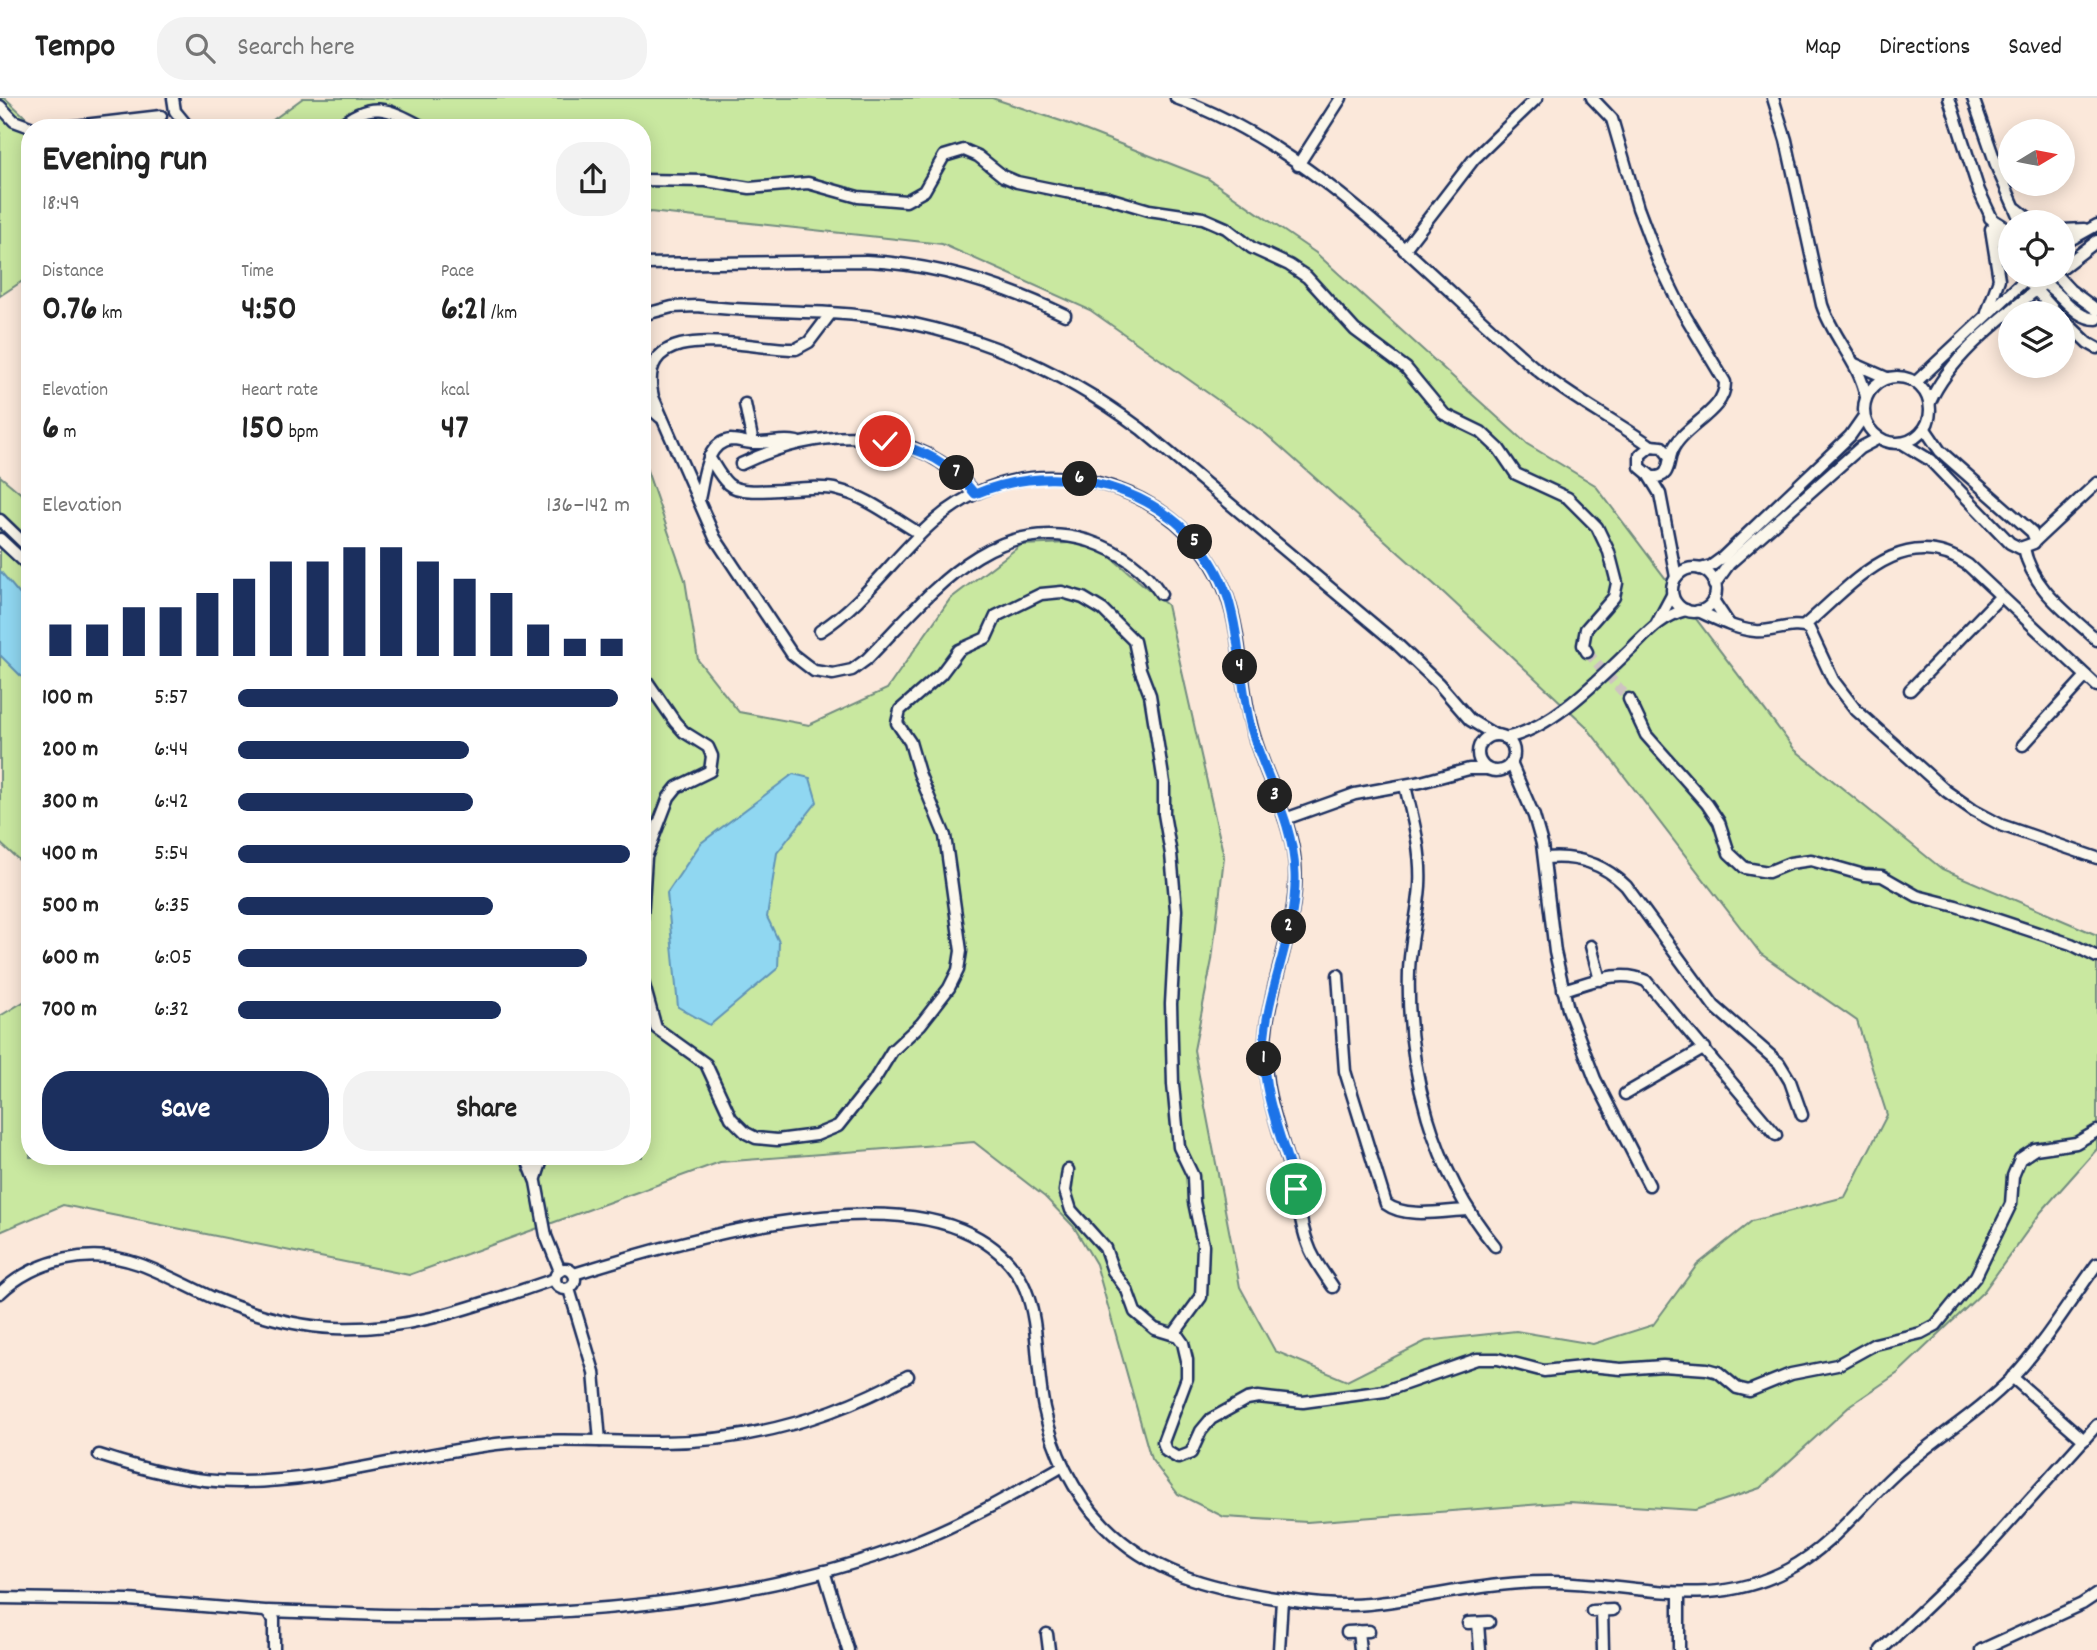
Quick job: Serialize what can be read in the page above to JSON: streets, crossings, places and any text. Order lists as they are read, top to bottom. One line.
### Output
{"north":"right","page":{"header":"Tempo","search":"Search here","nav":["Map","Directions","Saved"],"heading":["Evening run","18:49"],"stats":[["Distance","0.76 km"],["Time","4:50"],["Pace","6:21 /km"],["Elevation","6 m"],["Heart rate","150 bpm"],["kcal","47"]],"pins":["7","6","5","4","3","2","1"],"chart":["Elevation","136–142 m"],"list":[{"name":"100 m","note":"5:57"},{"name":"200 m","note":"6:44"},{"name":"300 m","note":"6:42"},{"name":"400 m","note":"5:54"},{"name":"500 m","note":"6:35"},{"name":"600 m","note":"6:05"},{"name":"700 m","note":"6:32"}],"buttons":["Save","Share"]}}
